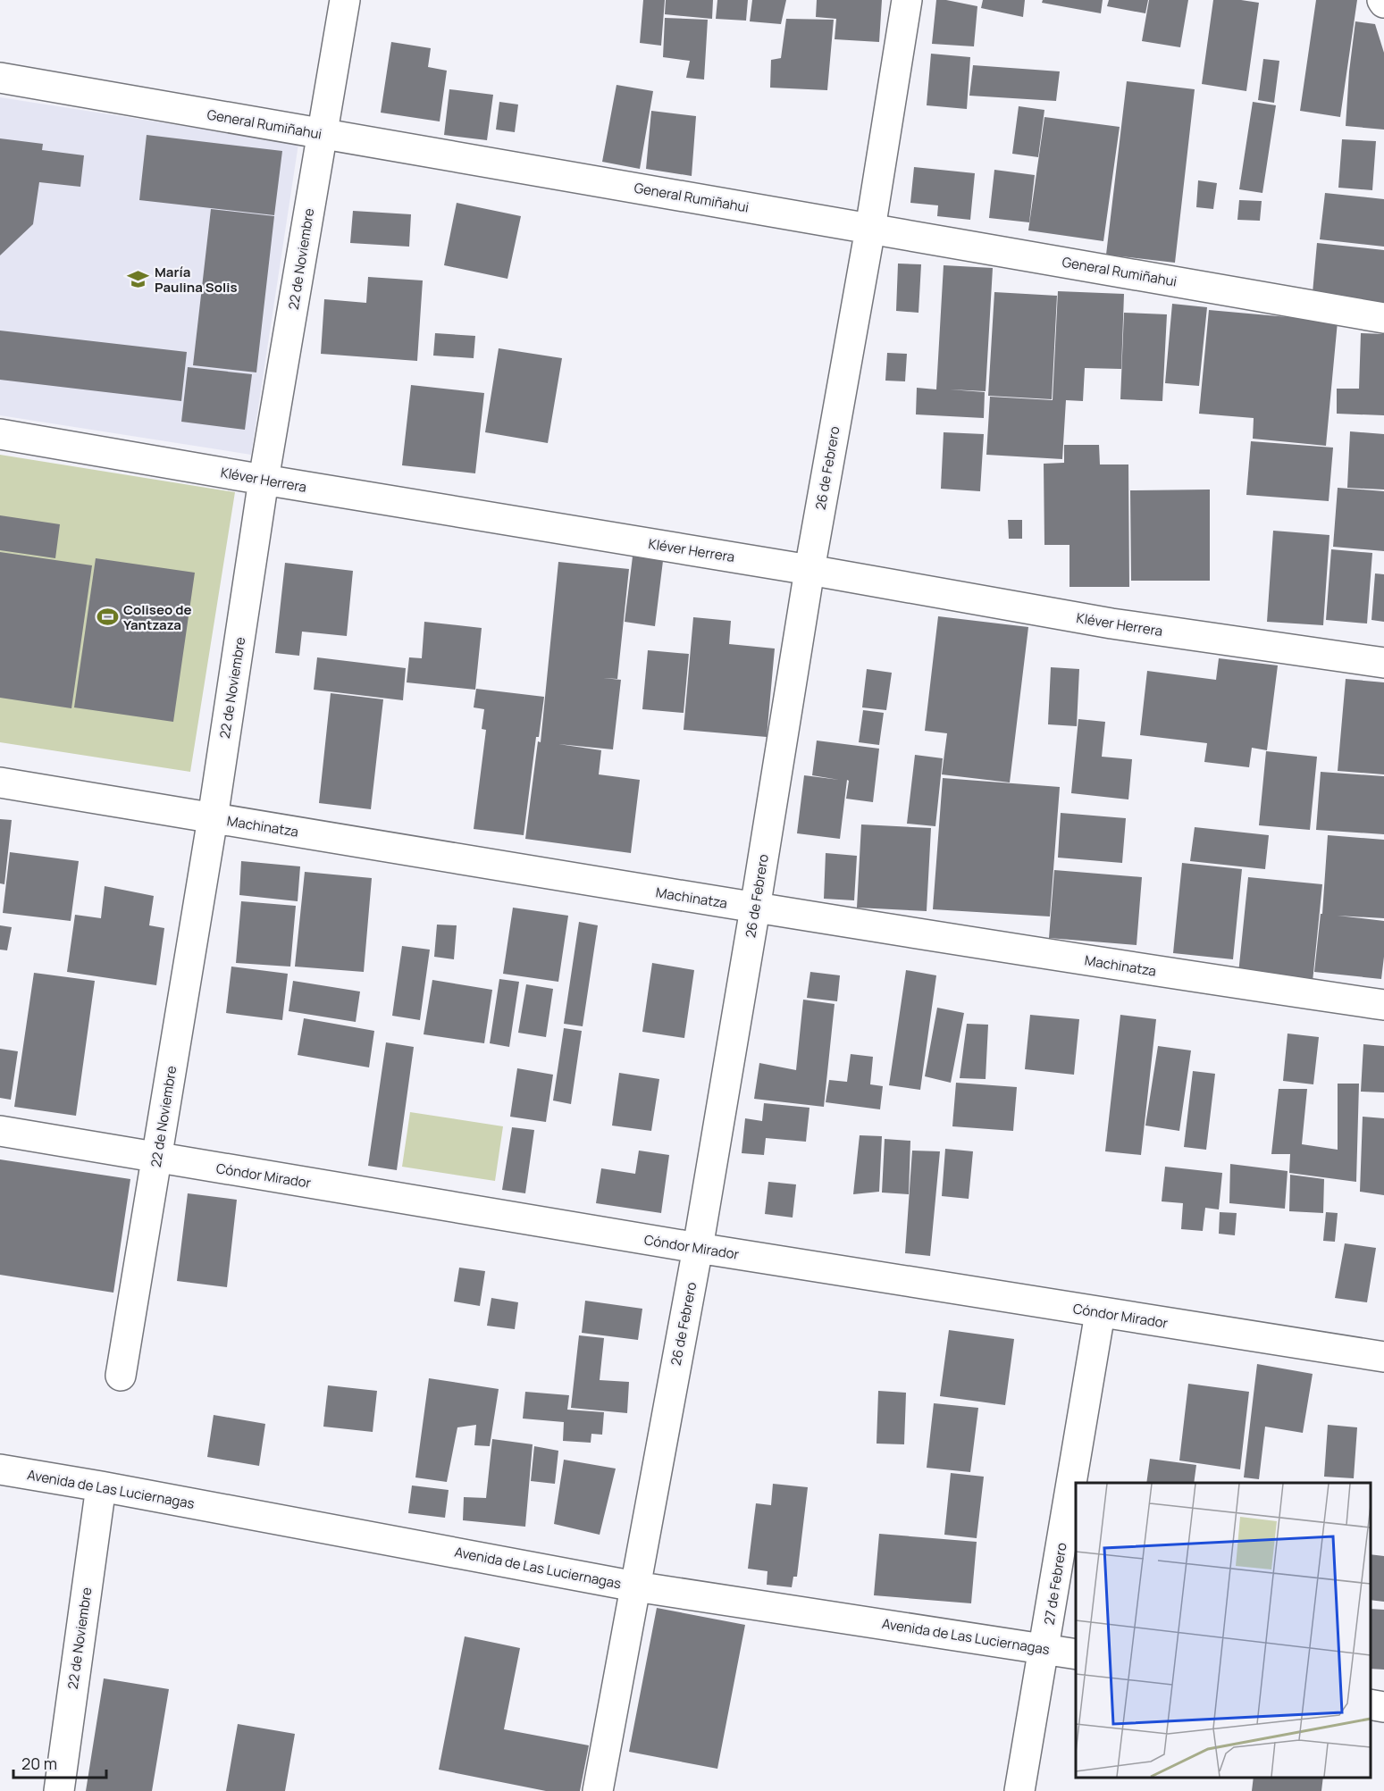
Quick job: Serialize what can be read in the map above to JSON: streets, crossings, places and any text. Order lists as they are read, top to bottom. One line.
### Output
{"streets":{"street":["General Rumiñahui","22 de Noviembre","26 de Febrero","Kléver Herrera","Machinatza","Cóndor Mirador","Avenida de Las Luciernagas","27 de Febrero"]},"crossings":[["General Rumiñahui","22 de Noviembre"],["General Rumiñahui","26 de Febrero"],["22 de Noviembre","Kléver Herrera"],["22 de Noviembre","Machinatza"],["22 de Noviembre","Cóndor Mirador"],["22 de Noviembre","Avenida de Las Luciernagas"],["26 de Febrero","Kléver Herrera"],["26 de Febrero","Machinatza"],["26 de Febrero","Cóndor Mirador"],["26 de Febrero","Avenida de Las Luciernagas"],["Cóndor Mirador","27 de Febrero"],["Avenida de Las Luciernagas","27 de Febrero"]],"places":{"school or university":["María Paulina Solis"],"sports":["Coliseo de Yantzaza"]},"scale_bar":"20 m"}
